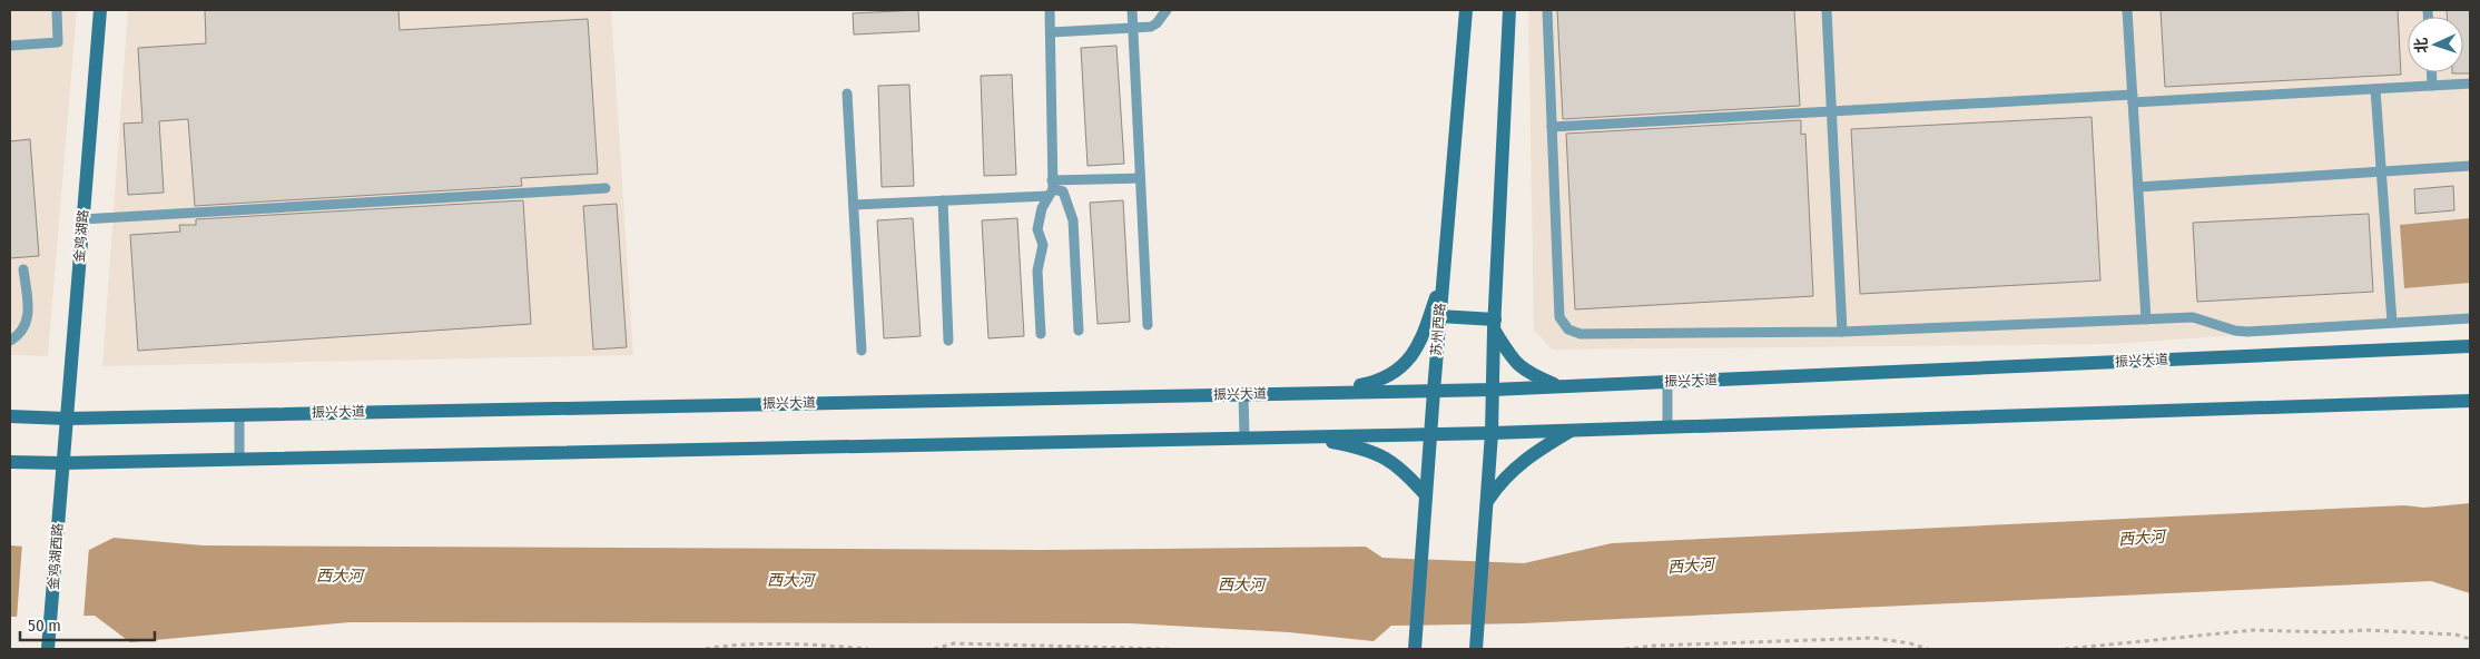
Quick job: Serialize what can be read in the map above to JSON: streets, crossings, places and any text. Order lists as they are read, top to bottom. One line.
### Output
{"streets":{"main road":["金鸡湖路","苏州西路","振兴大道","金鸡湖西路"]},"crossings":[["金鸡湖路","振兴大道"],["金鸡湖路","金鸡湖西路"],["苏州西路","振兴大道"]],"water":["西大河"],"scale_bar":"50 m","north":"left"}
